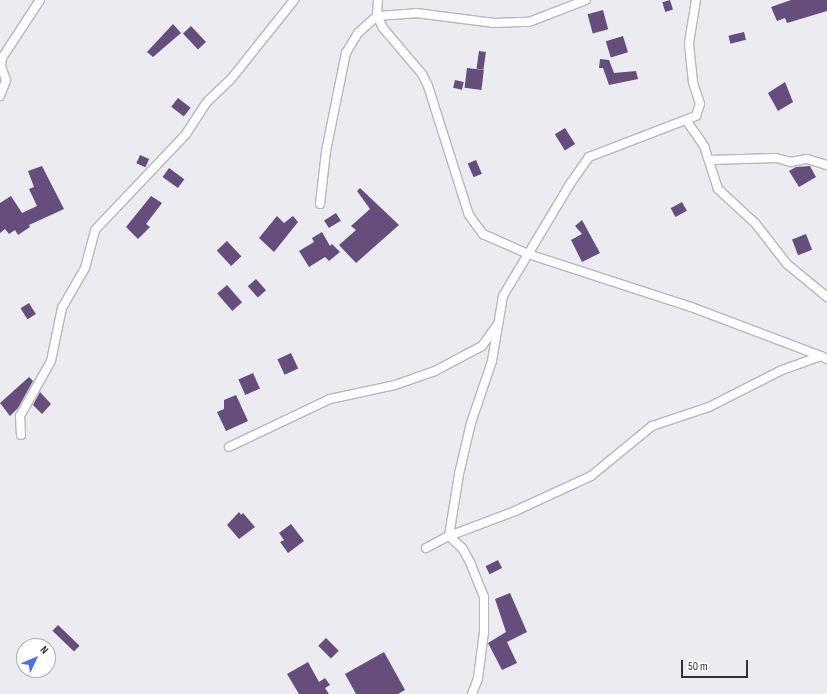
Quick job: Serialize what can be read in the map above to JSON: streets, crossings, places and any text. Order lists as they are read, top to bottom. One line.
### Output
{"scale_bar":"50 m","north":"top right"}
